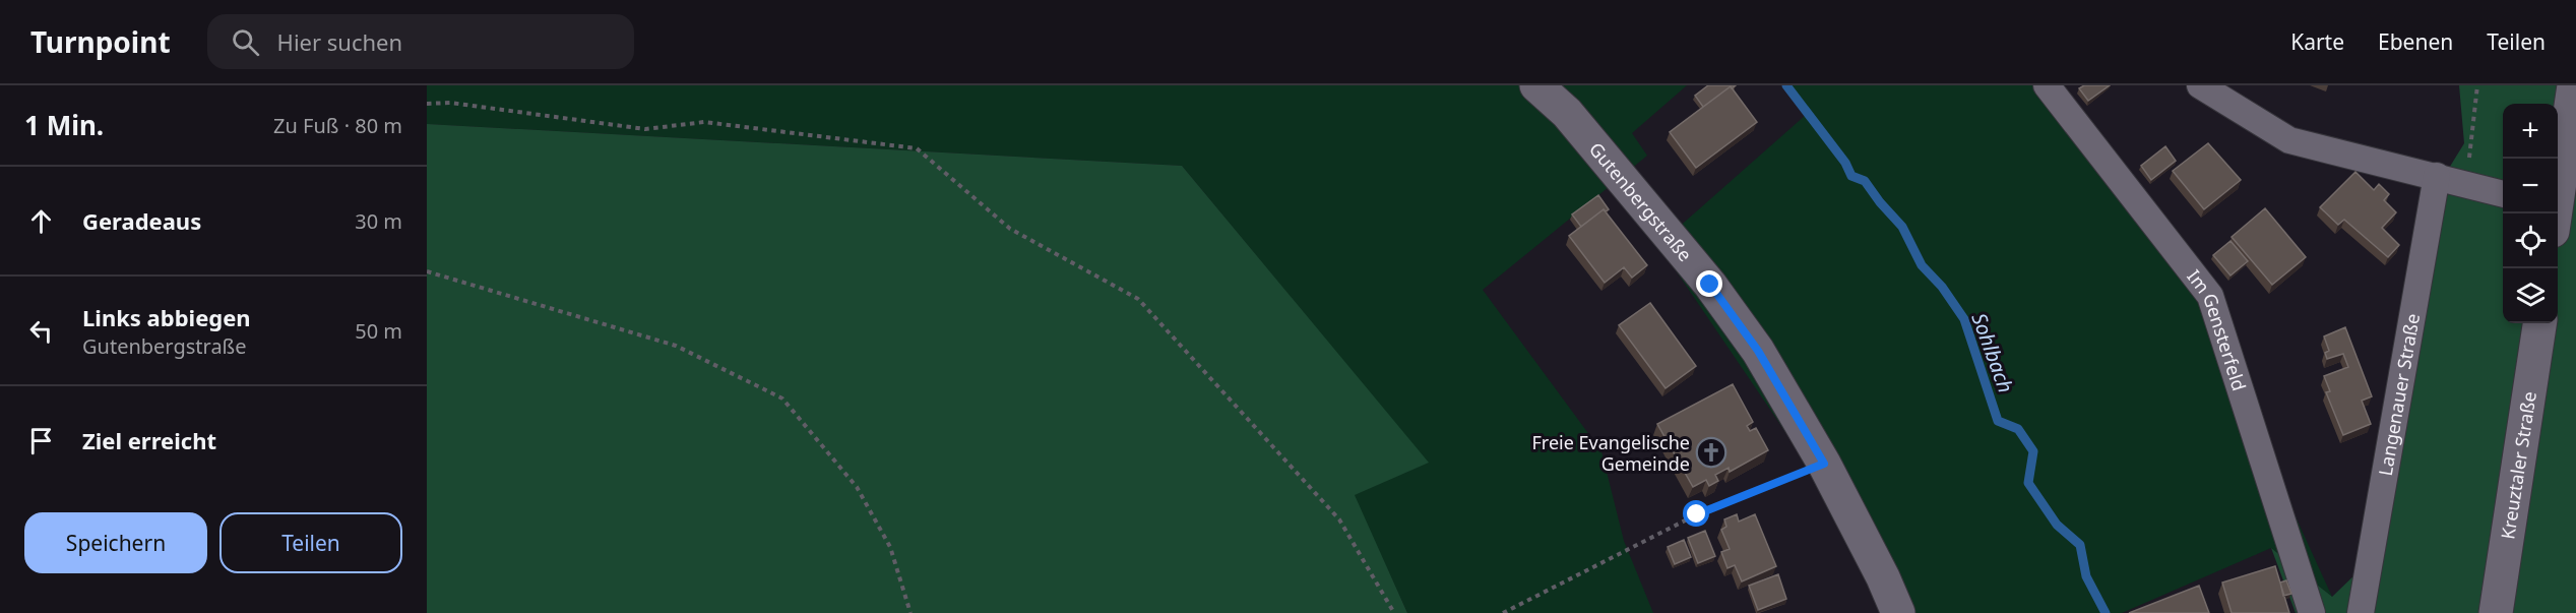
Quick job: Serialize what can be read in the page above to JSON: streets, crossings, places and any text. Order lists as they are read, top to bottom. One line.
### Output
{"streets":{"street":["Gutenbergstraße","Im Gensterfeld","Langenauer Straße","Kreuztaler Straße"]},"water":["Sohlbach"],"places":{"church":["Freie Evangelische Gemeinde"]},"page":{"header":"Turnpoint","search":"Hier suchen","nav":["Karte","Ebenen","Teilen"],"heading":["1 Min.","Zu Fuß · 80 m"],"map_buttons":["+","−"],"list":[["Geradeaus","30 m"],["Links abbiegen","Gutenbergstraße","50 m"],"Ziel erreicht"],"buttons":["Speichern","Teilen"]}}
